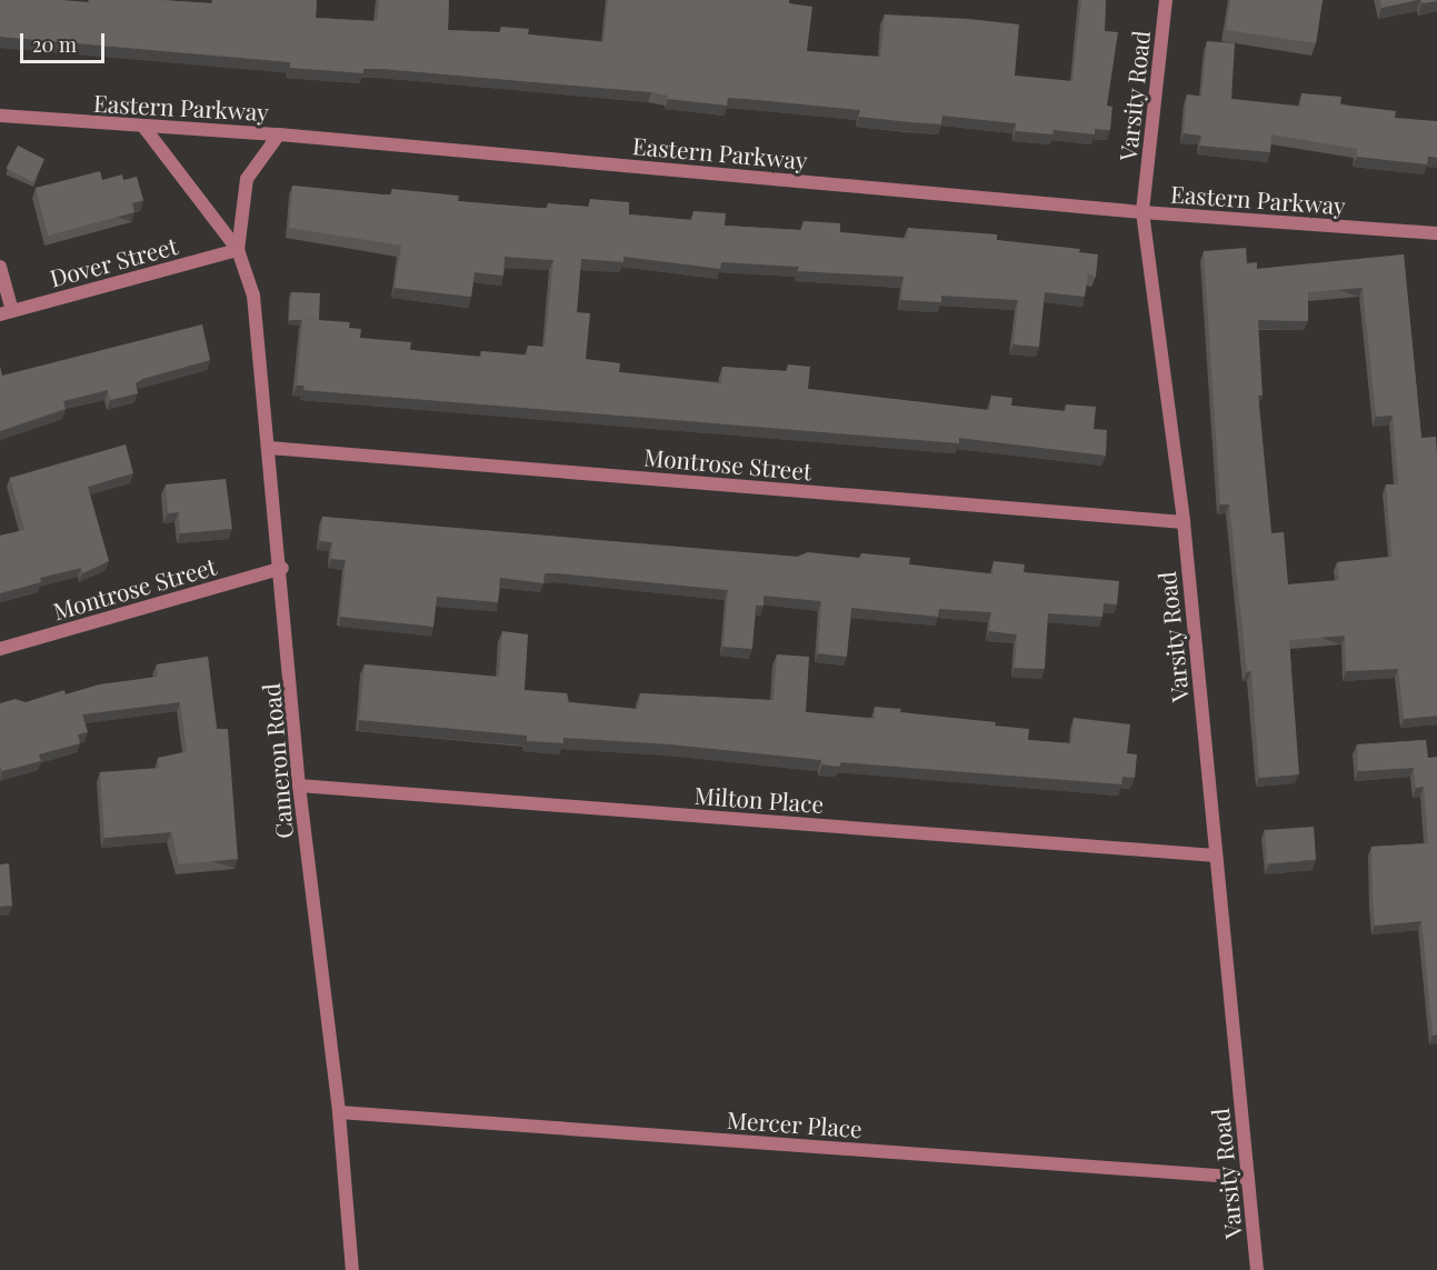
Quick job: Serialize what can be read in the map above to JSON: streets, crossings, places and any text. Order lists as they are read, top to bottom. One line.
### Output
{"streets":{"street":["Varsity Road","Eastern Parkway","Dover Street","Montrose Street","Cameron Road","Milton Place","Mercer Place"]},"crossings":[["Varsity Road","Eastern Parkway"],["Varsity Road","Montrose Street"],["Varsity Road","Milton Place"],["Varsity Road","Mercer Place"],["Eastern Parkway","Cameron Road"],["Dover Street","Cameron Road"],["Montrose Street","Cameron Road"],["Cameron Road","Milton Place"],["Cameron Road","Mercer Place"]],"scale_bar":"20 m"}
